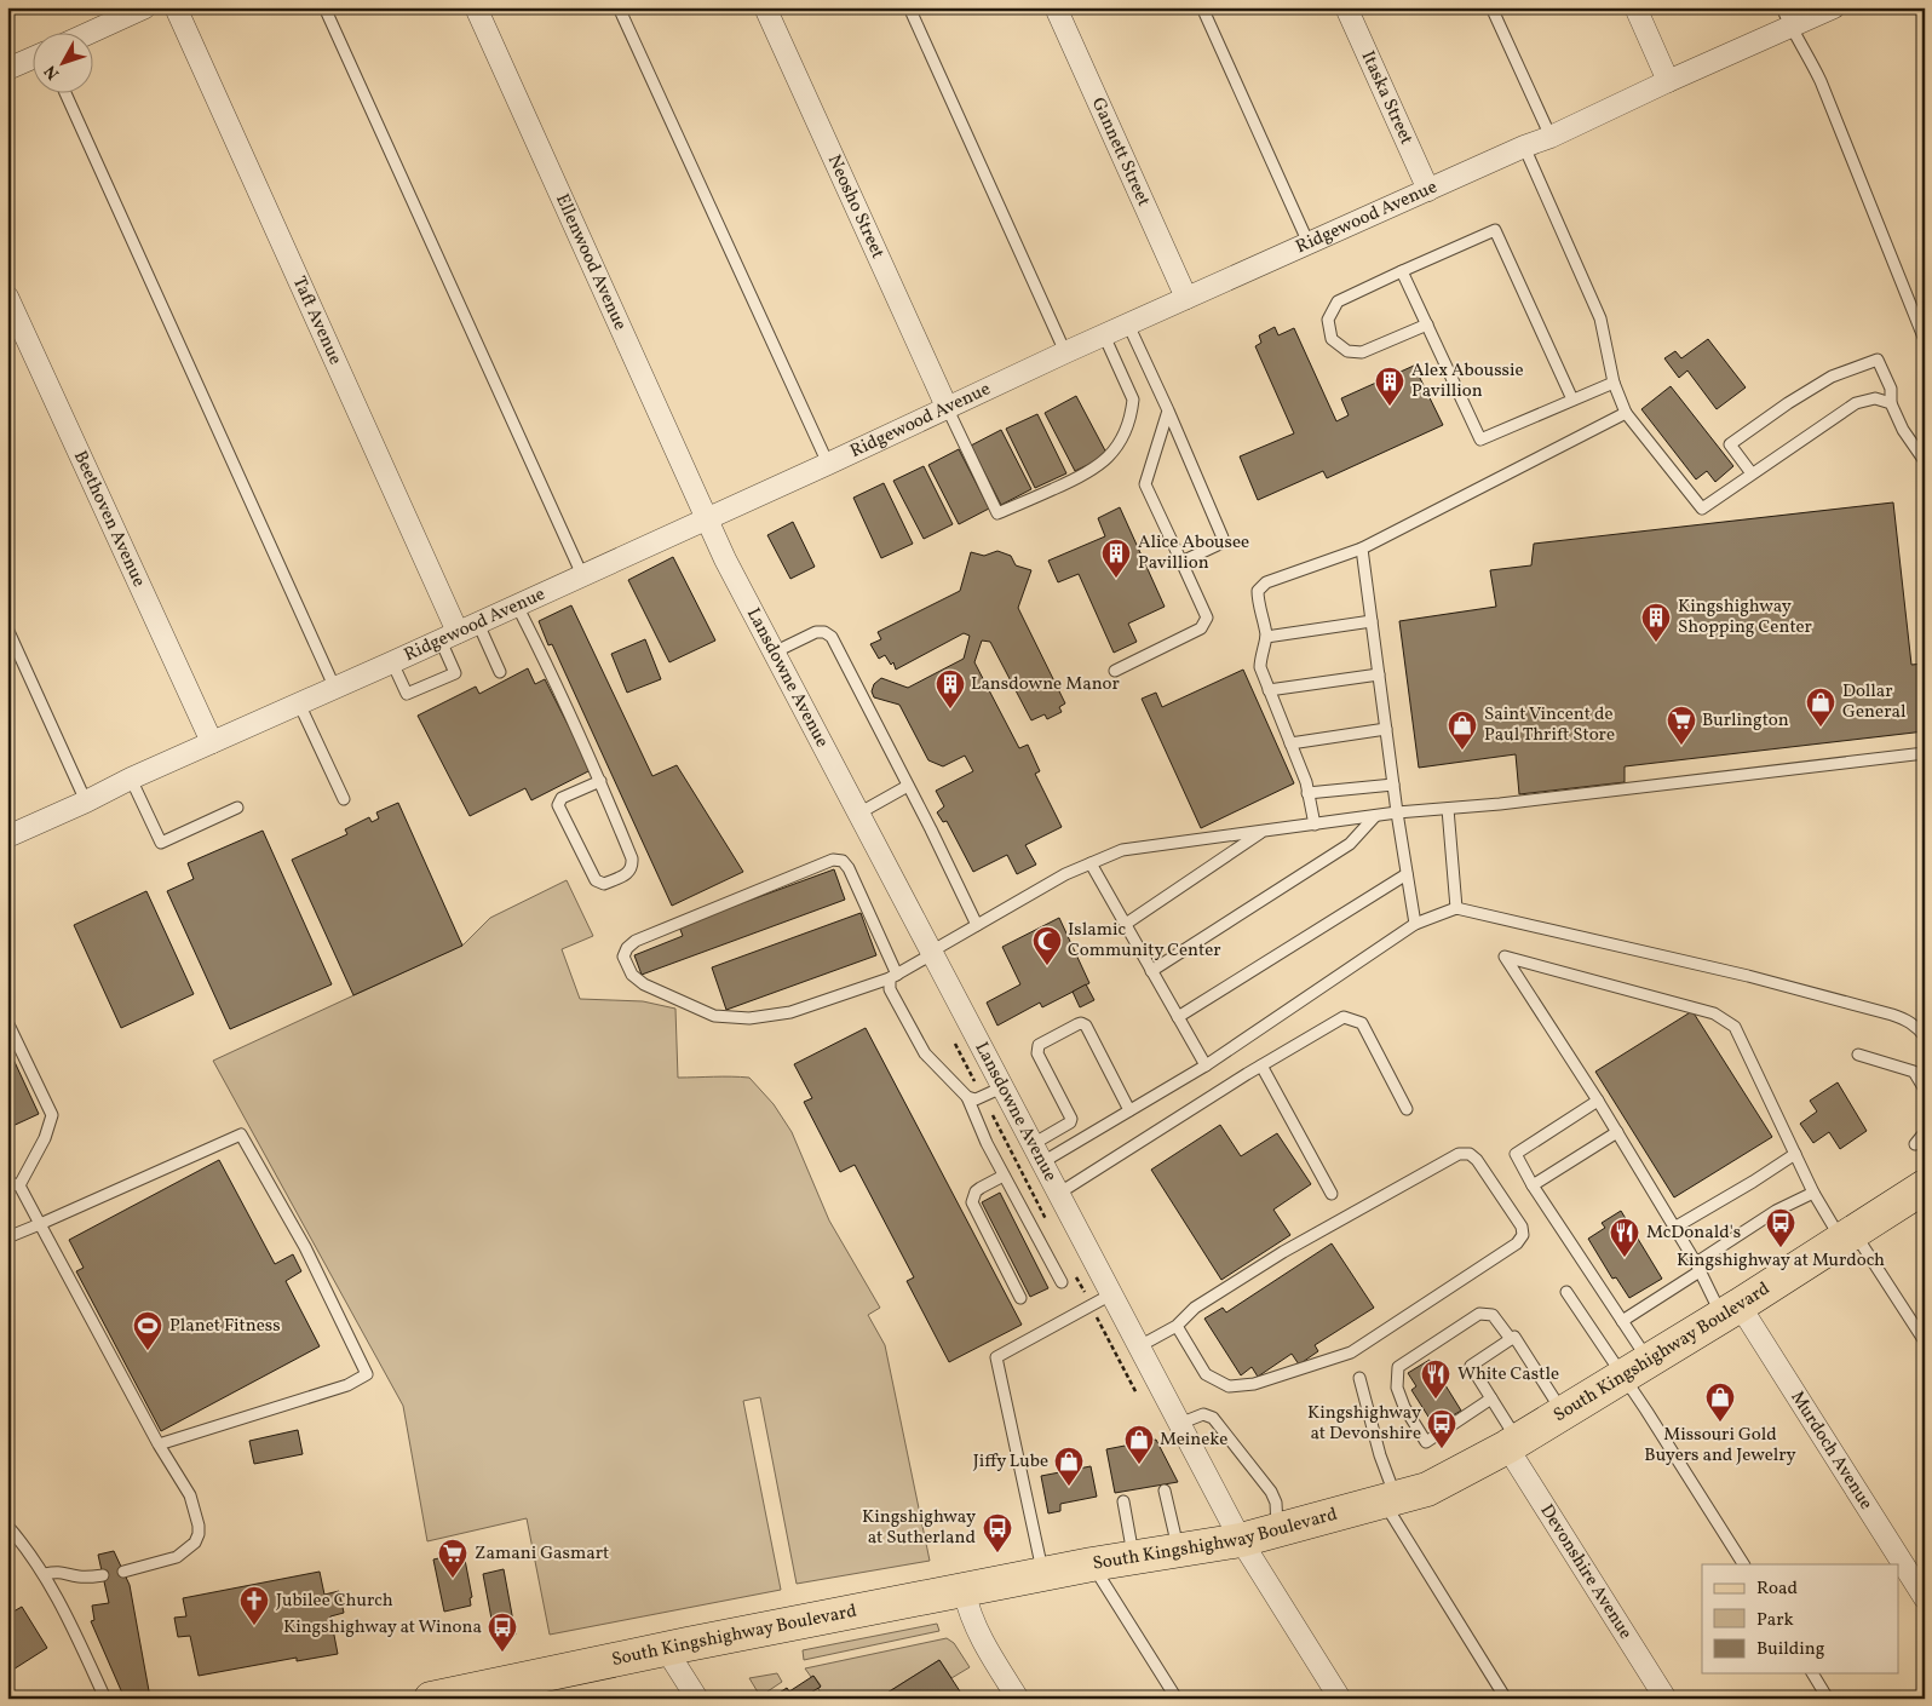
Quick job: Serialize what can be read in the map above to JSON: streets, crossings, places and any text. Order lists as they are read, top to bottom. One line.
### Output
{"streets":{"main road":["South Kingshighway Boulevard"],"street":["Itaska Street","Gannett Street","Neosho Street","Ridgewood Avenue","Ellenwood Avenue","Taft Avenue","Beethoven Avenue","Lansdowne Avenue","Murdoch Avenue","Devonshire Avenue"]},"crossings":[["Itaska Street","Ridgewood Avenue"],["Gannett Street","Ridgewood Avenue"],["Neosho Street","Ridgewood Avenue"],["Ridgewood Avenue","Ellenwood Avenue"],["Ridgewood Avenue","Taft Avenue"],["Ridgewood Avenue","Beethoven Avenue"],["Ridgewood Avenue","Lansdowne Avenue"],["Ellenwood Avenue","Lansdowne Avenue"],["Lansdowne Avenue","South Kingshighway Boulevard"],["South Kingshighway Boulevard","Murdoch Avenue"],["South Kingshighway Boulevard","Devonshire Avenue"]],"places":{"building":["Alex Aboussie Pavillion","Alice Abousee Pavillion","Kingshighway Shopping Center","Lansdowne Manor"],"shop":["Dollar General","Saint Vincent de Paul Thrift Store","Missouri Gold Buyers and Jewelry","Meineke","Jiffy Lube"],"supermarket":["Burlington","Zamani Gasmart"],"mosque":["Islamic Community Center"],"bus stop":["Kingshighway at Murdoch","Kingshighway at Devonshire","Kingshighway at Sutherland","Kingshighway at Winona"],"restaurant":["McDonald's","White Castle"],"sports":["Planet Fitness"],"church":["Jubilee Church"]},"legend":["Road","Park","Building"],"north":"bottom left"}
